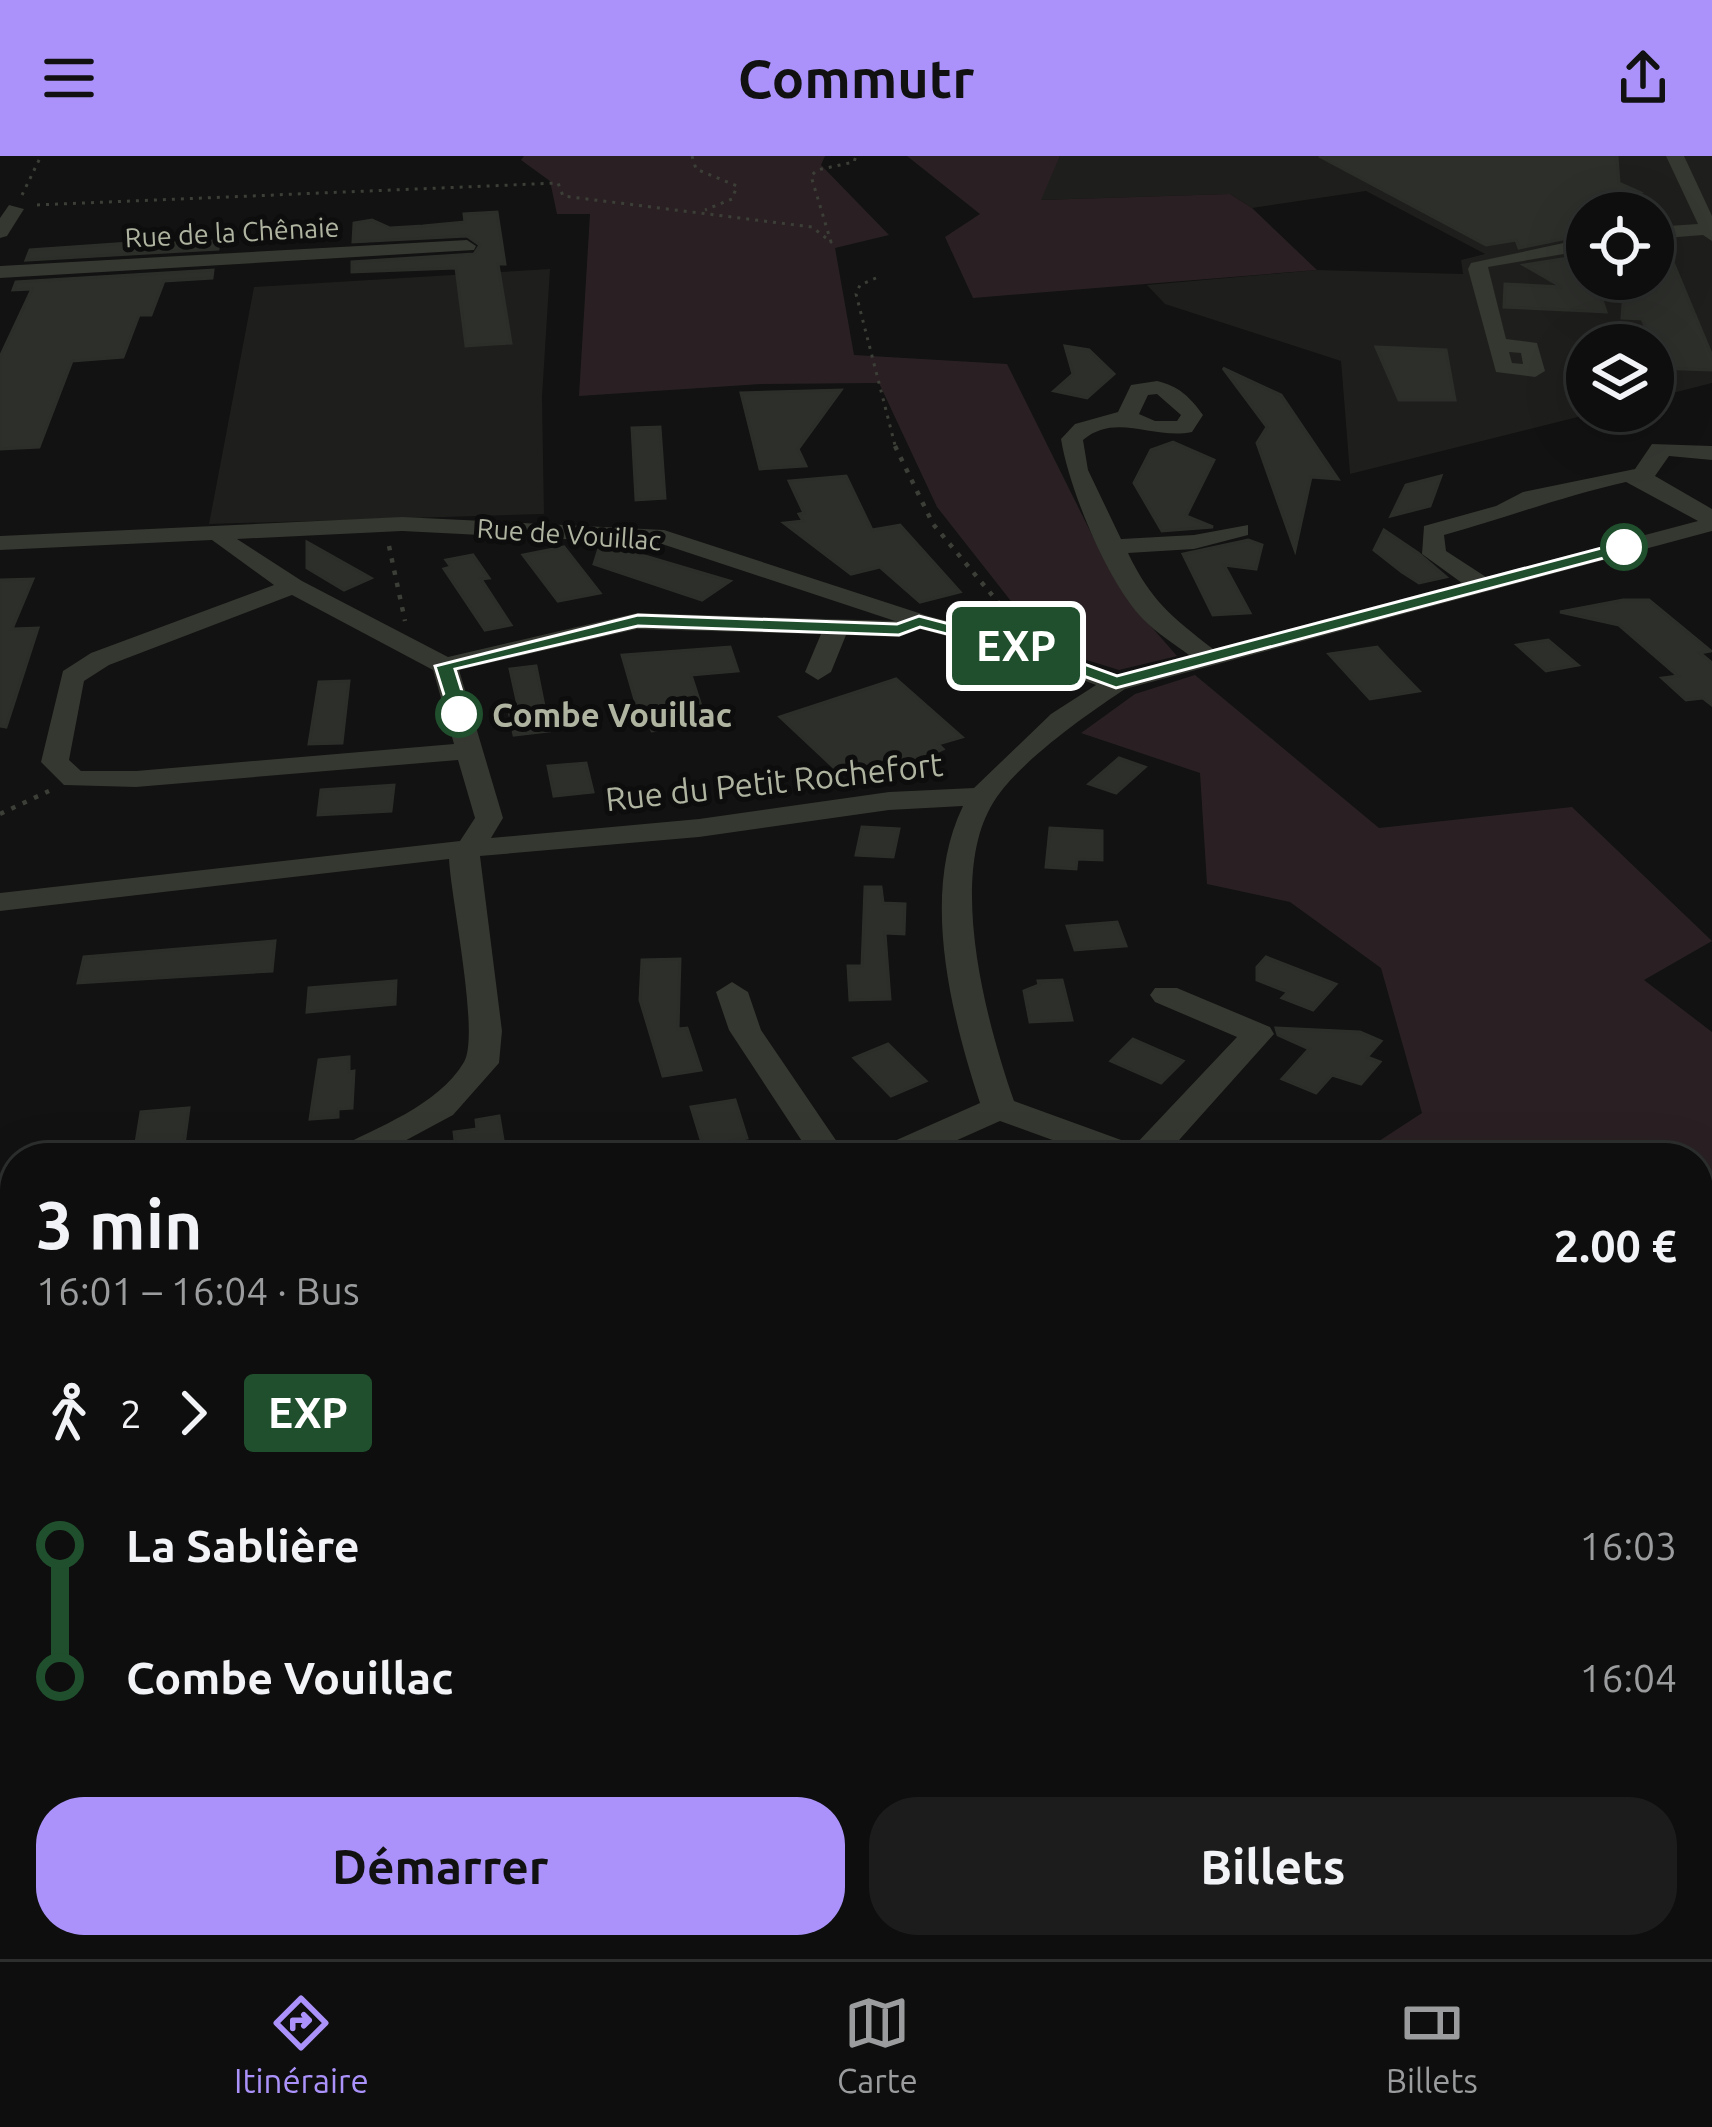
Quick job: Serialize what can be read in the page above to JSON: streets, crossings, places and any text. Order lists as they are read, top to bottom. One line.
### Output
{"streets":{"street":["Rue de la Chênaie","Rue de Vouillac","Rue du Petit Rochefort"]},"crossings":[["Rue de Vouillac","Rue du Petit Rochefort"]],"places":["Combe Vouillac"],"lines":["bus line EXP"],"page":{"header":"Commutr","on_map":"EXP","heading":["3 min","16:01 – 16:04 · Bus","2.00 €"],"legs":["2","EXP"],"list":[{"name":"La Sablière","value":"16:03"},{"name":"Combe Vouillac","value":"16:04"}],"buttons":["Démarrer","Billets"],"tabs":["Itinéraire","Carte","Billets"]}}
